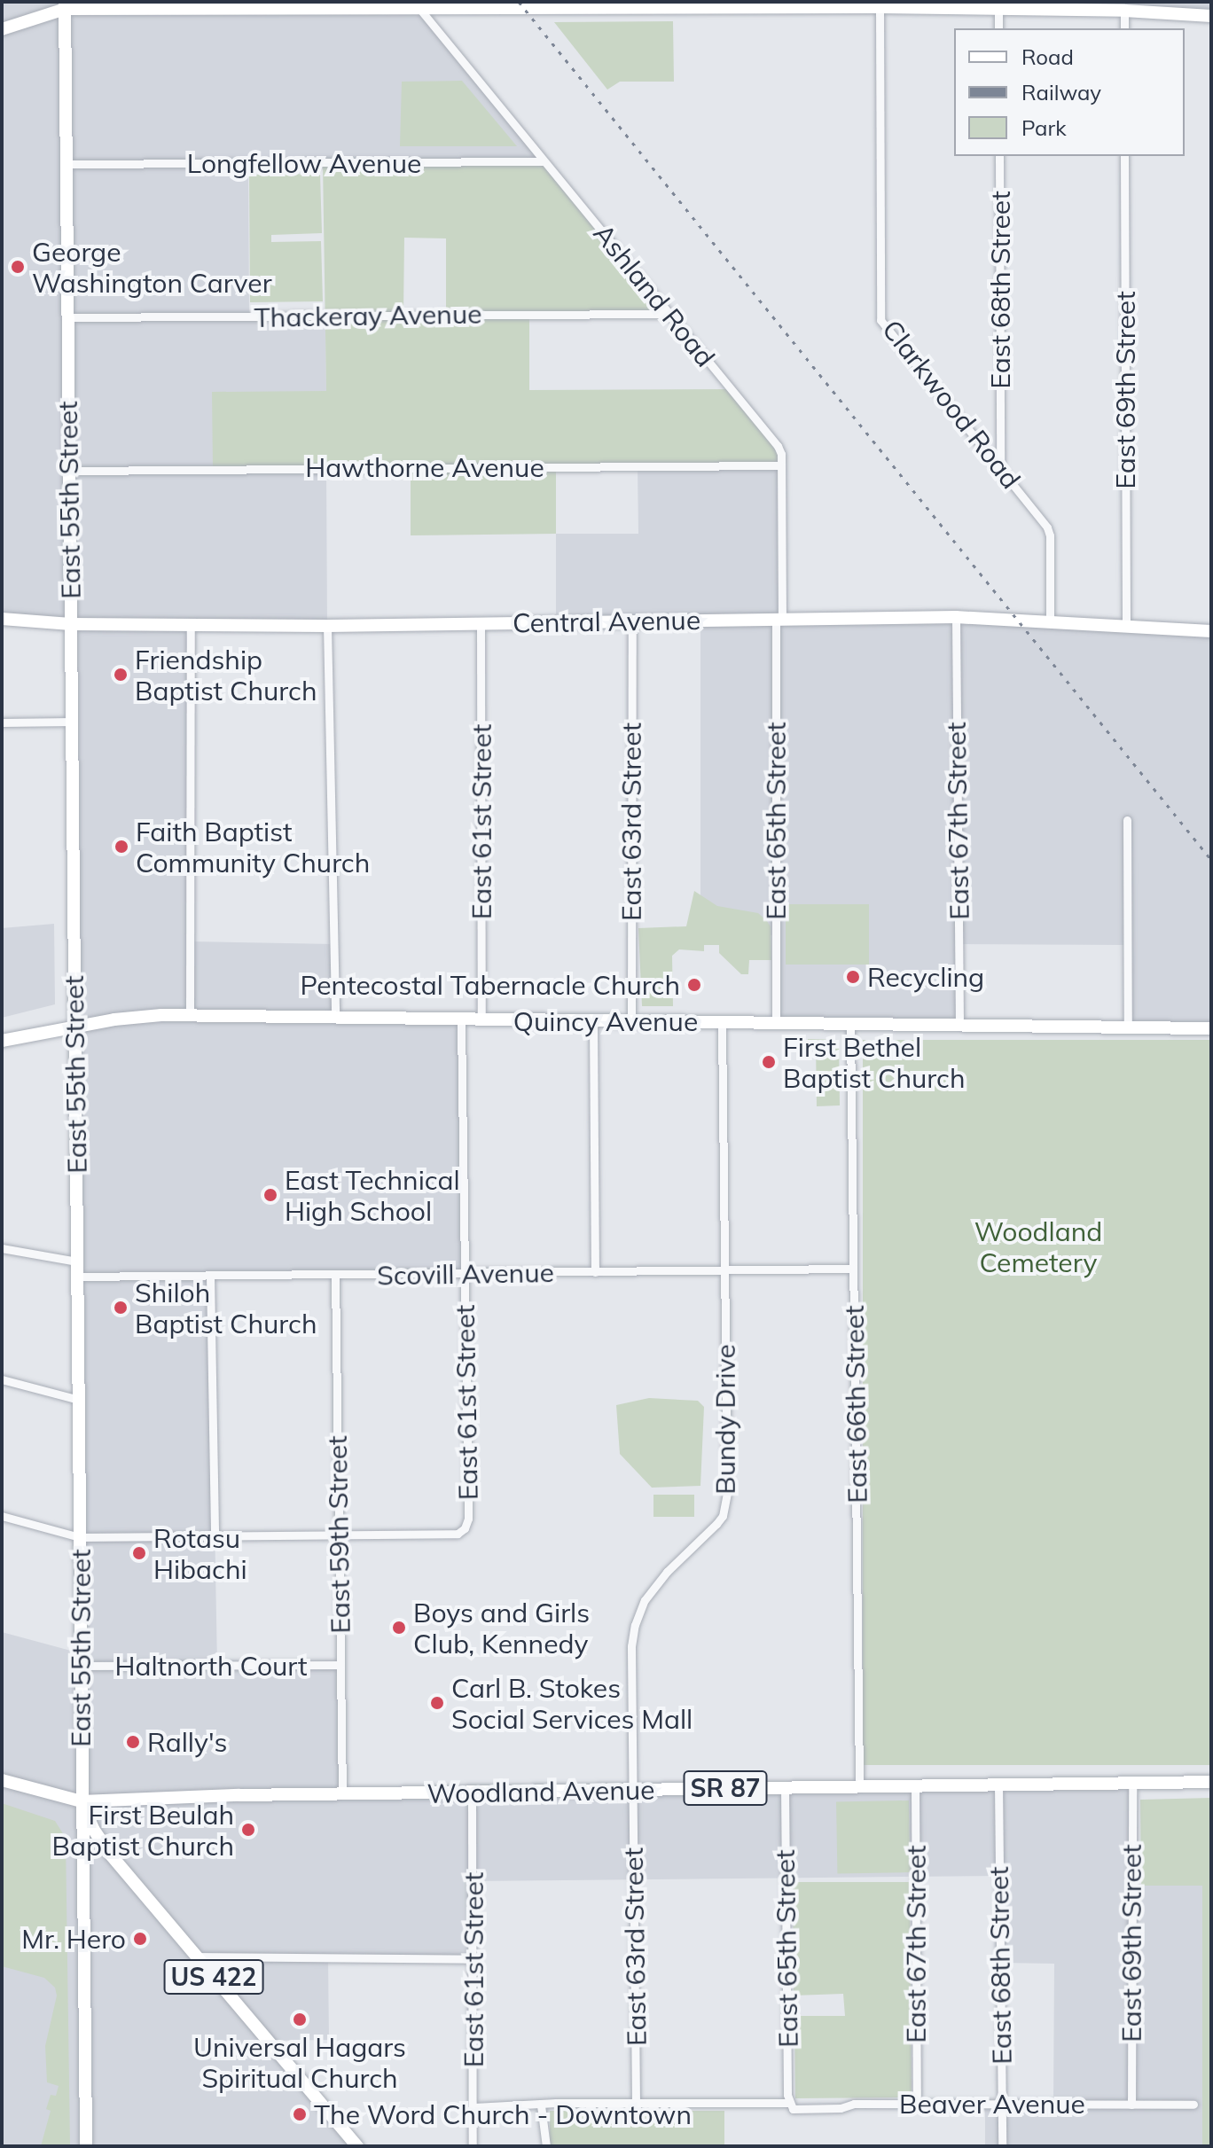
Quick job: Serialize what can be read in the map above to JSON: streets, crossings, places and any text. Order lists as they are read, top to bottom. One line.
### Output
{"streets":{"main road":["East 55th Street","Central Avenue","Quincy Avenue","SR 87","Woodland Avenue","US 422"],"street":["Longfellow Avenue","East 68th Street","Ashland Road","Thackeray Avenue","East 69th Street","Clarkwood Road","Hawthorne Avenue","East 65th Street","East 67th Street","East 61st Street","East 63rd Street","Scovill Avenue","East 66th Street","Bundy Drive","East 59th Street","Haltnorth Court","Beaver Avenue"]},"crossings":[["Longfellow Avenue","Ashland Road"],["Longfellow Avenue","East 55th Street"],["East 68th Street","Clarkwood Road"],["East 68th Street","Woodland Avenue"],["East 68th Street","Beaver Avenue"],["Ashland Road","Thackeray Avenue"],["Ashland Road","Hawthorne Avenue"],["Ashland Road","Central Avenue"],["Ashland Road","East 65th Street"],["Thackeray Avenue","East 55th Street"],["East 69th Street","Central Avenue"],["East 69th Street","Woodland Avenue"],["East 69th Street","Beaver Avenue"],["Clarkwood Road","Central Avenue"],["Hawthorne Avenue","East 55th Street"],["East 55th Street","Central Avenue"],["East 55th Street","Quincy Avenue"],["East 55th Street","Scovill Avenue"],["East 55th Street","Haltnorth Court"],["East 55th Street","Woodland Avenue"],["East 55th Street","US 422"],["Central Avenue","East 65th Street"],["Central Avenue","East 67th Street"],["Central Avenue","East 61st Street"],["Central Avenue","East 63rd Street"],["East 65th Street","Quincy Avenue"],["East 65th Street","Woodland Avenue"],["East 65th Street","Beaver Avenue"],["East 67th Street","Quincy Avenue"],["East 67th Street","Woodland Avenue"],["East 67th Street","Beaver Avenue"],["East 61st Street","Quincy Avenue"],["East 61st Street","Scovill Avenue"],["East 61st Street","East 59th Street"],["East 61st Street","Woodland Avenue"],["East 61st Street","Beaver Avenue"],["East 63rd Street","Quincy Avenue"],["East 63rd Street","Bundy Drive"],["East 63rd Street","Woodland Avenue"],["East 63rd Street","Beaver Avenue"],["Quincy Avenue","East 66th Street"],["Quincy Avenue","Bundy Drive"],["Scovill Avenue","East 66th Street"],["Scovill Avenue","Bundy Drive"],["Scovill Avenue","East 59th Street"],["East 66th Street","Woodland Avenue"],["Bundy Drive","Woodland Avenue"],["East 59th Street","Haltnorth Court"],["East 59th Street","Woodland Avenue"],["Woodland Avenue","US 422"]],"parks":["Woodland Cemetery"],"places":["George Washington Carver","Friendship Baptist Church","Faith Baptist Community Church","Recycling","Pentecostal Tabernacle Church","First Bethel Baptist Church","East Technical High School","Shiloh Baptist Church","Rotasu Hibachi","Boys and Girls Club, Kennedy","Carl B. Stokes Social Services Mall","Rally's","First Beulah Baptist Church","Mr. Hero","Universal Hagars Spiritual Church","The Word Church - Downtown"],"legend":["Road","Railway","Park"]}
